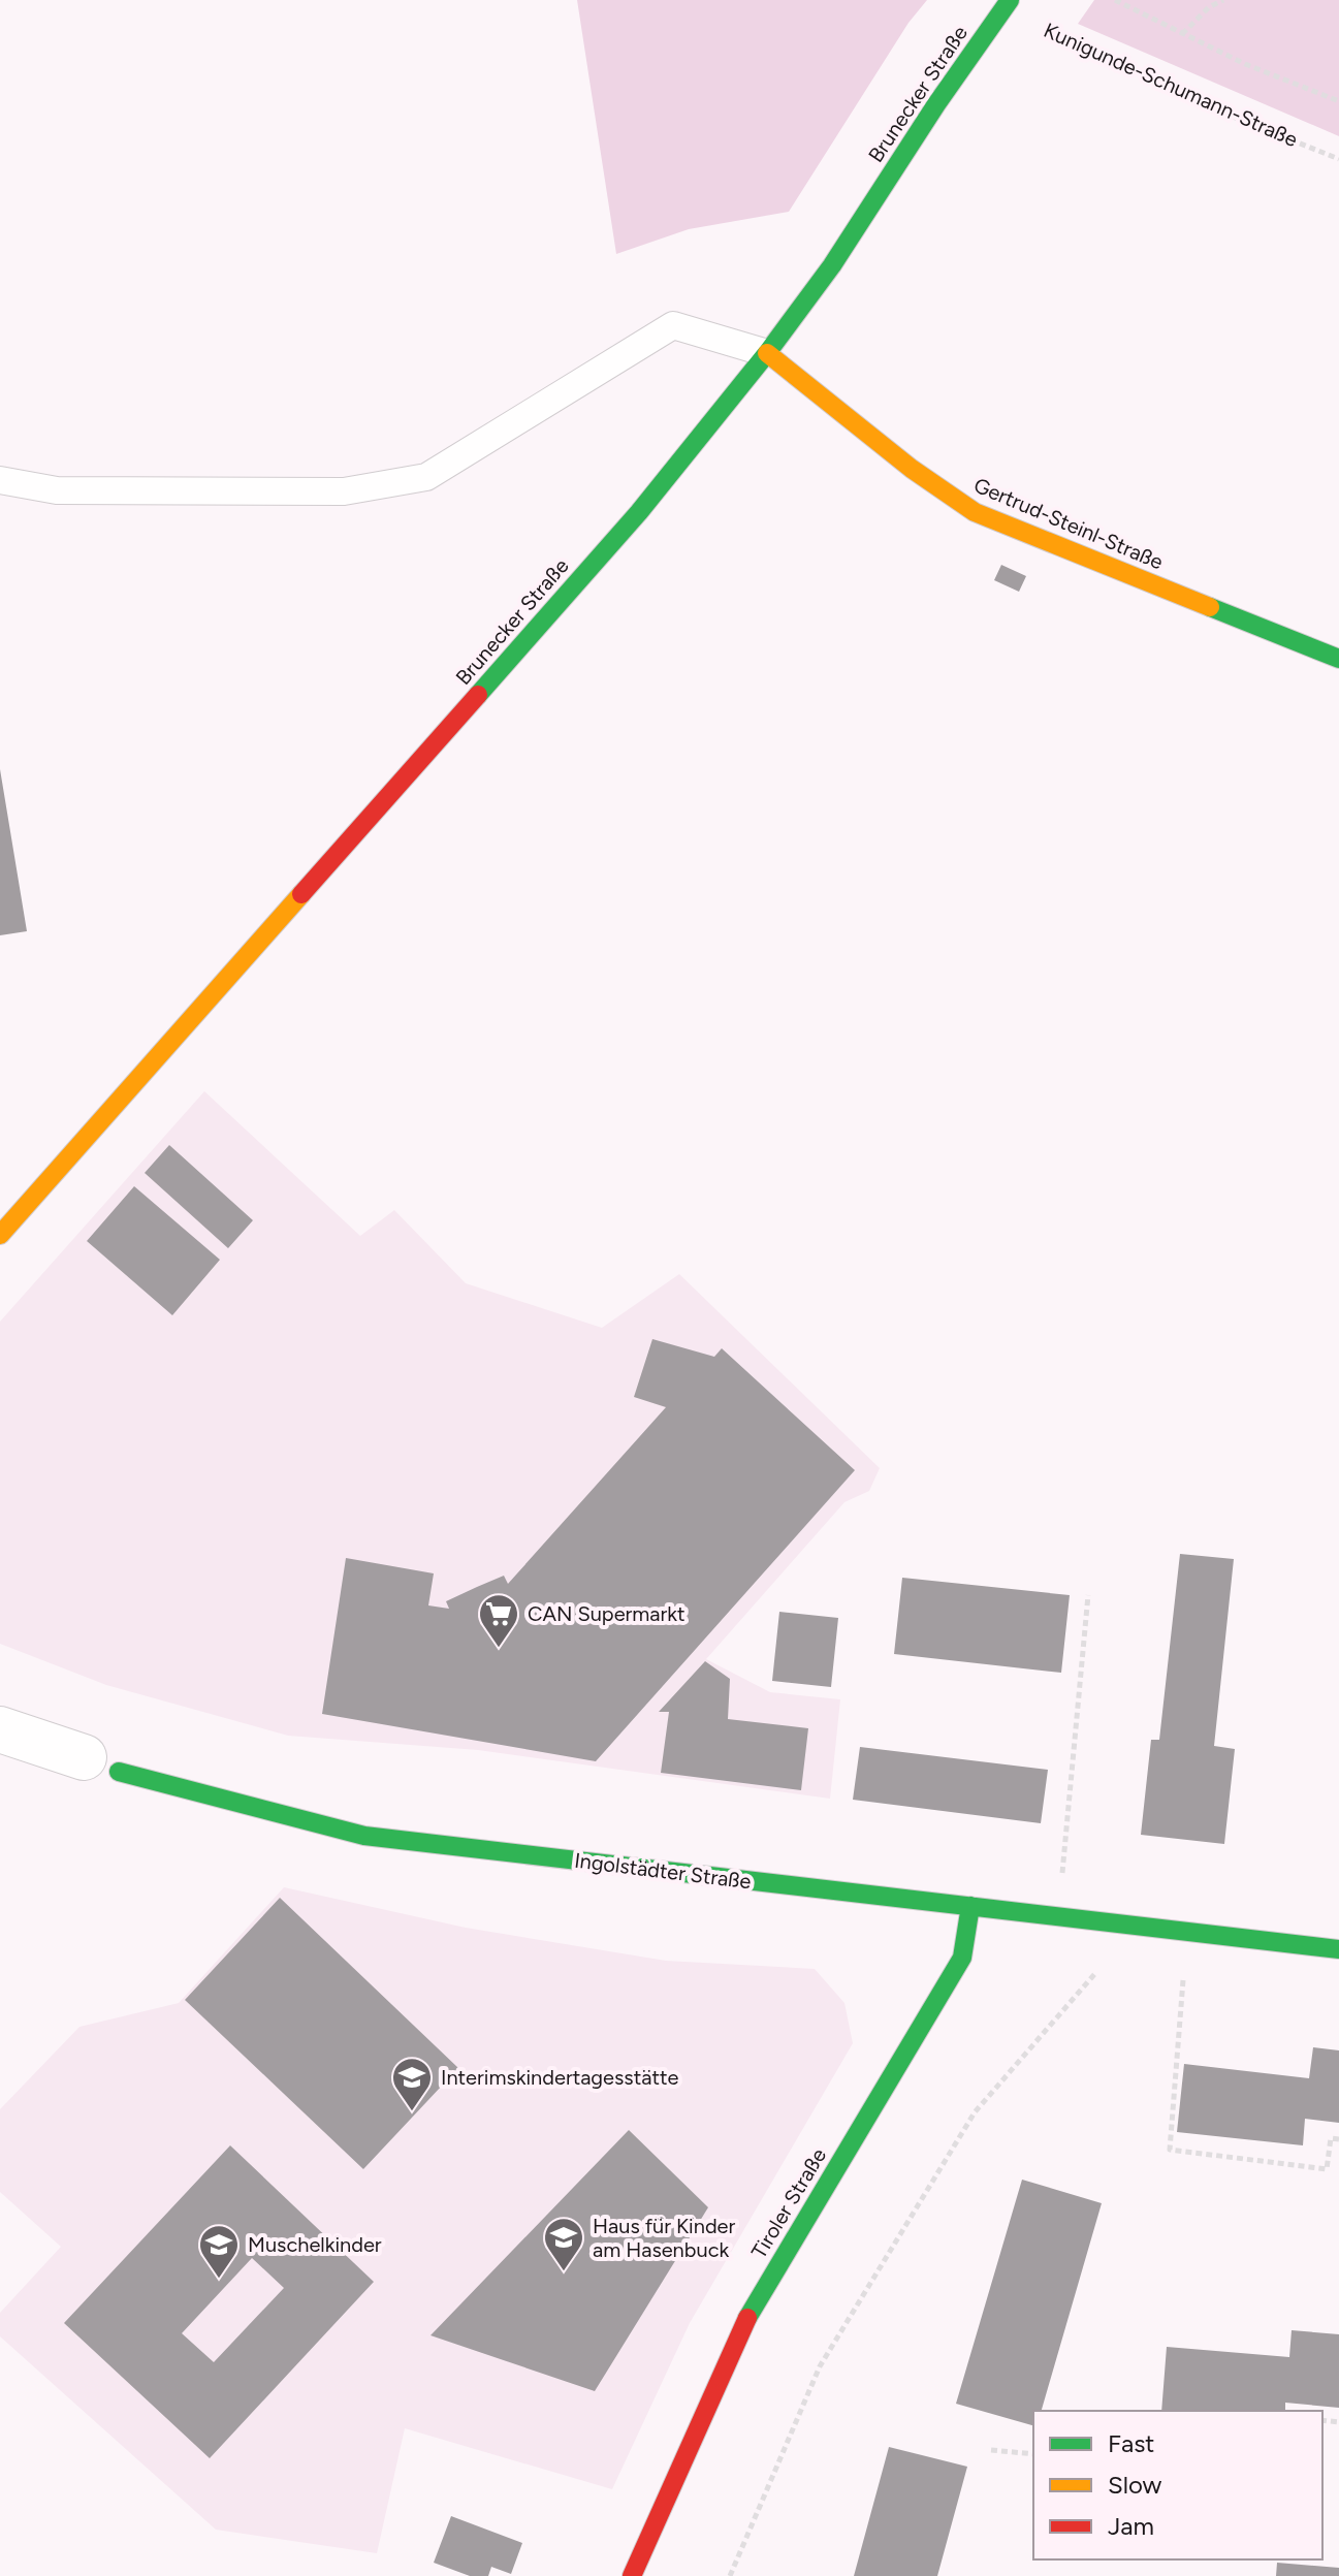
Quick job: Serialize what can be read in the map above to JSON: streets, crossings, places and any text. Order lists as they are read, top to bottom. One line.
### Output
{"streets":{"street":["Brunecker Straße","Gertrud-Steinl-Straße","Ingolstädter Straße","Tiroler Straße"],"path":["Kunigunde-Schumann-Straße"]},"crossings":[["Kunigunde-Schumann-Straße","Brunecker Straße"],["Brunecker Straße","Gertrud-Steinl-Straße"],["Ingolstädter Straße","Tiroler Straße"]],"places":{"supermarket":["CAN Supermarkt"],"school or university":["Interimskindertagesstätte","Haus für Kinder am Hasenbuck","Muschelkinder"]},"legend":["Fast","Slow","Jam"]}
